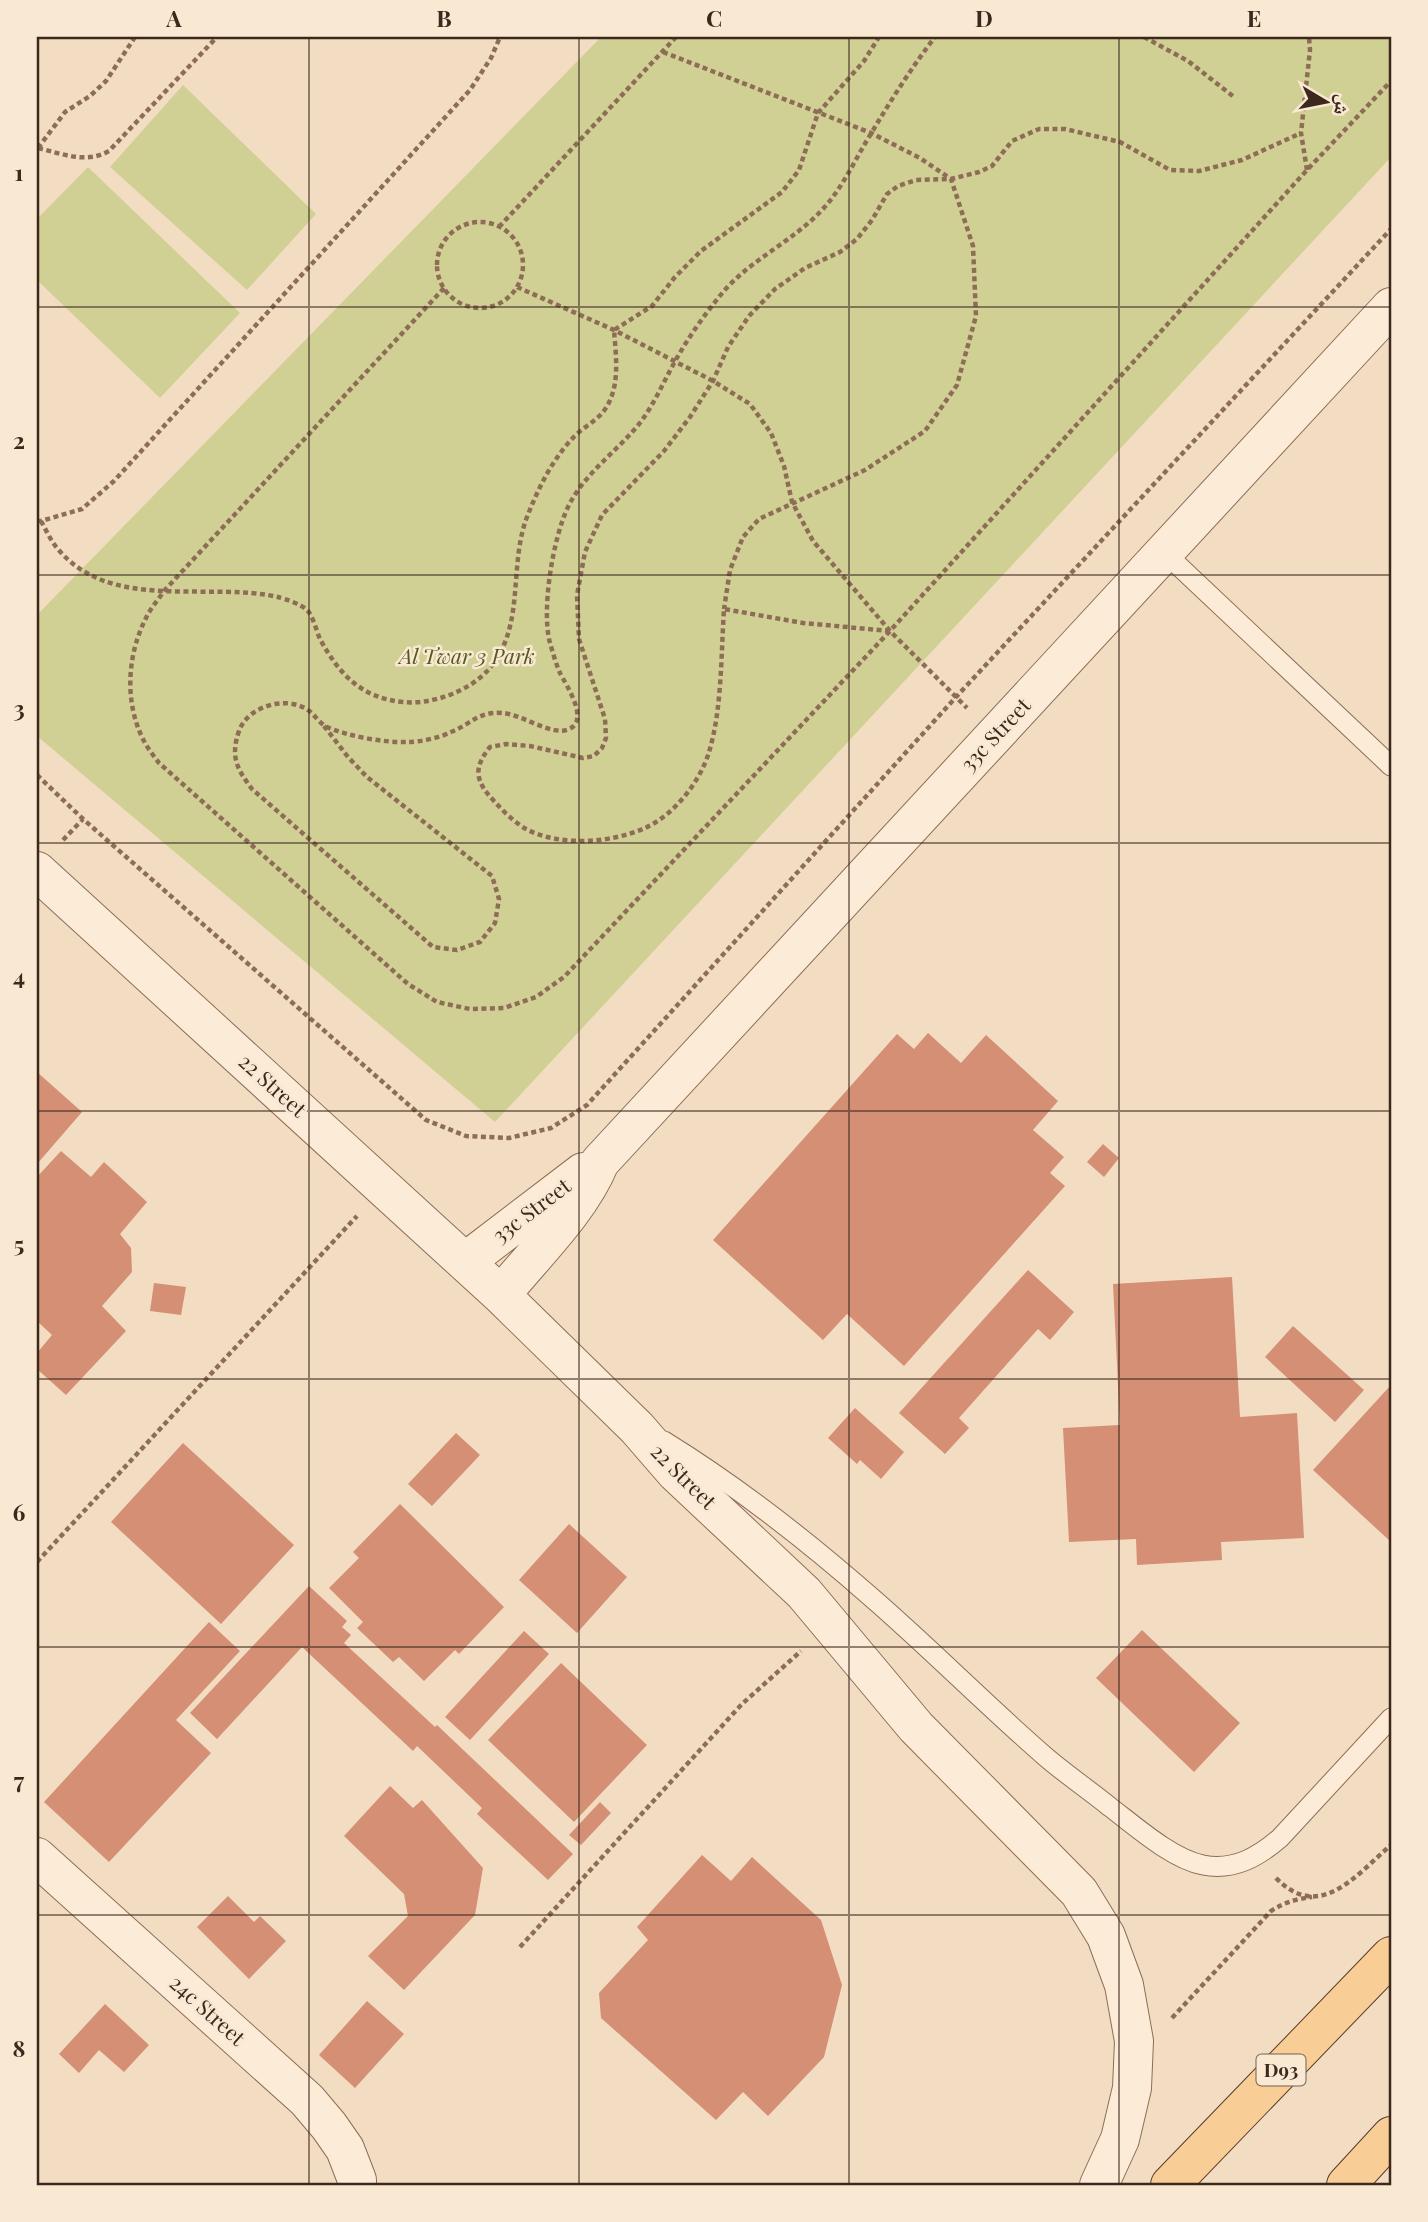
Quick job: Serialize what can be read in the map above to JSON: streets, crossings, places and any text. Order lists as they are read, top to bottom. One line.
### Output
{"streets":{"main road":["D93"],"street":["33c Street","22 Street","24c Street"]},"crossings":[["33c Street","22 Street"]],"parks":["Al Twar 3 Park"],"north":"right","grid":{"columns":["A","B","C","D","E"],"rows":["1","2","3","4","5","6","7","8"]}}
